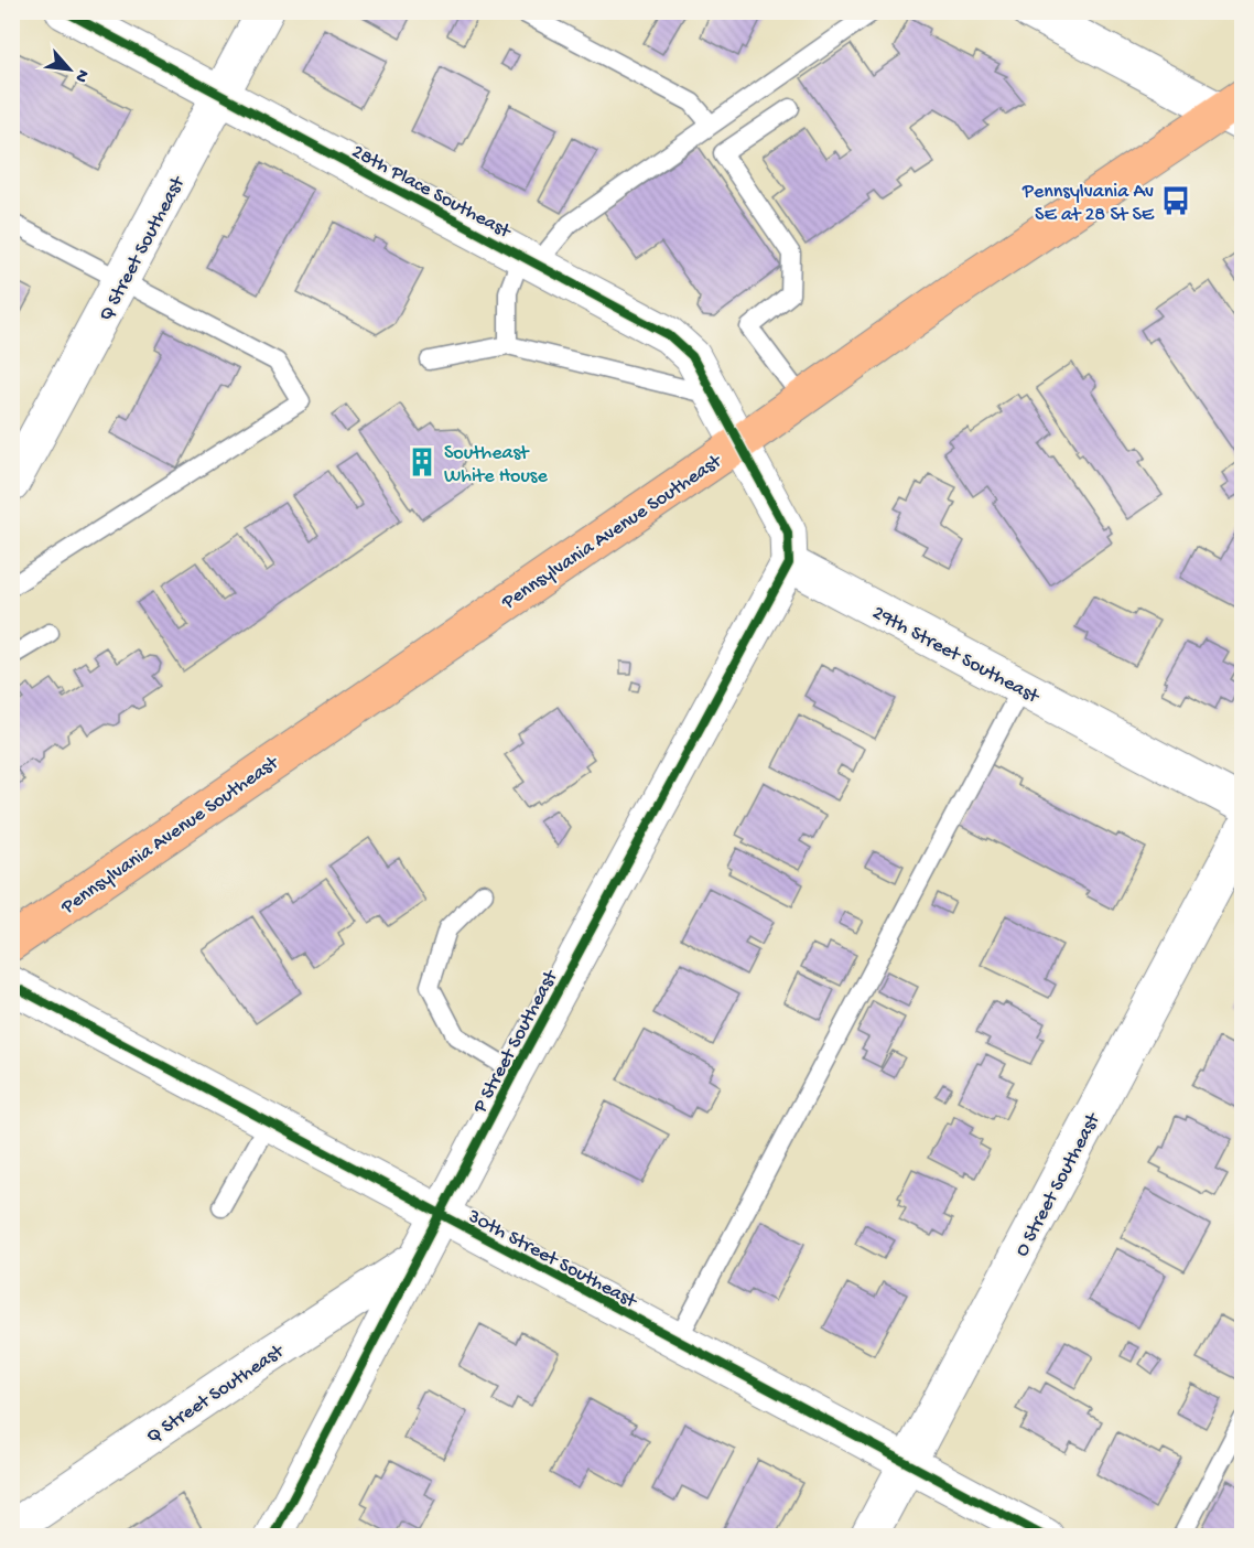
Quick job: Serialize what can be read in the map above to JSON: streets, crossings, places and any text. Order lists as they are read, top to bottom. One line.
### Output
{"streets":{"highway":["Pennsylvania Avenue Southeast"],"street":["28th Place Southeast","Q Street Southeast","29th Street Southeast","P Street Southeast","O Street Southeast","30th Street Southeast"]},"crossings":[["28th Place Southeast","Q Street Southeast"],["28th Place Southeast","Pennsylvania Avenue Southeast"],["Q Street Southeast","P Street Southeast"],["29th Street Southeast","P Street Southeast"],["P Street Southeast","30th Street Southeast"],["O Street Southeast","30th Street Southeast"]],"places":{"bus stop":["Pennsylvania Av SE at 28 St SE"],"building":["Southeast White House"]},"north":"bottom right"}
